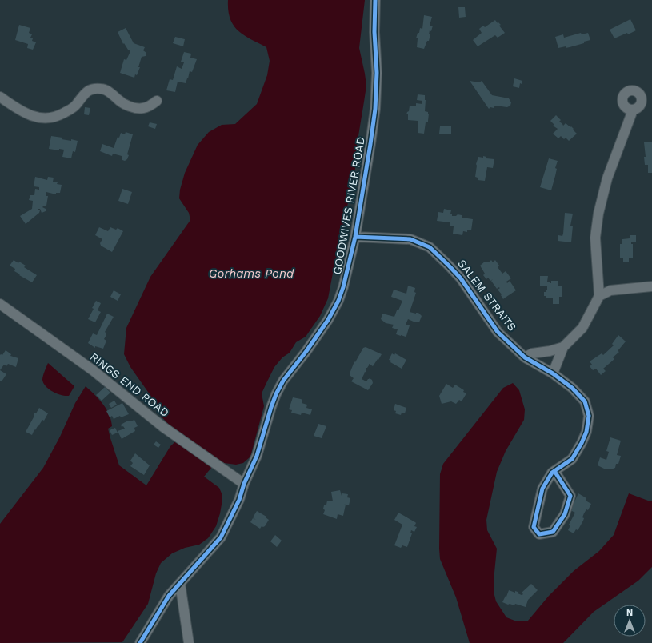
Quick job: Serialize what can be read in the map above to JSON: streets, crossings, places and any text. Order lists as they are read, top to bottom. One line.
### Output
{"streets":{"street":["GOODWIVES RIVER ROAD","SALEM STRAITS","RINGS END ROAD"]},"crossings":[["GOODWIVES RIVER ROAD","SALEM STRAITS"],["GOODWIVES RIVER ROAD","RINGS END ROAD"]],"water":["Gorhams Pond"],"north":"top"}
